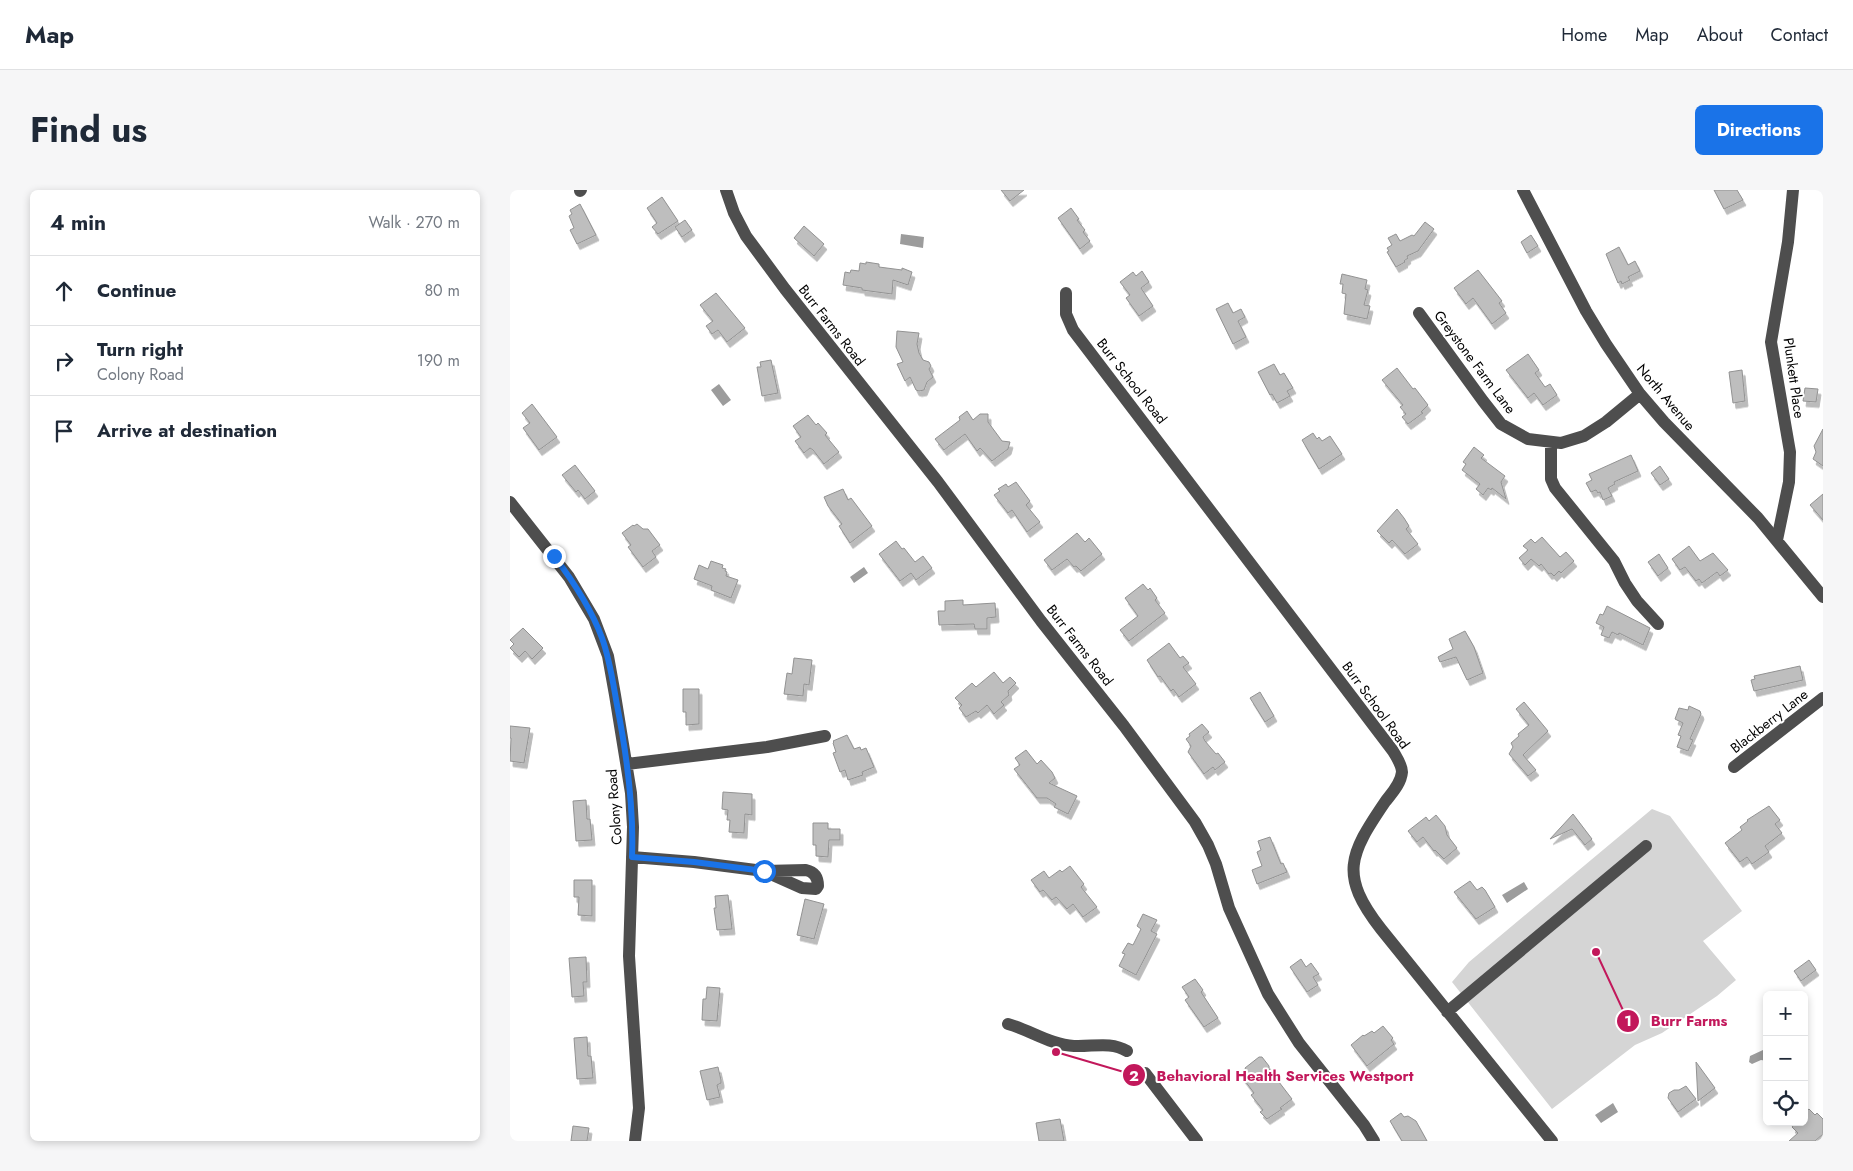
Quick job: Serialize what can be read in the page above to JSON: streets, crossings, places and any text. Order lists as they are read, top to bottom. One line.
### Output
{"streets":{"street":["Burr Farms Road","Greystone Farm Lane","Plunkett Place","Burr School Road","North Avenue","Blackberry Lane","Colony Road"]},"crossings":[["Greystone Farm Lane","North Avenue"],["Plunkett Place","North Avenue"]],"places":["Burr Farms","Behavioral Health Services Westport"],"page":{"header":"Map","nav":["Home","Map","About","Contact"],"title":"Find us","buttons":"Directions","heading":["4 min","Walk · 270 m"],"list":[["Continue","80 m"],["Turn right","Colony Road","190 m"],"Arrive at destination"],"map_buttons":["+","−"]}}
